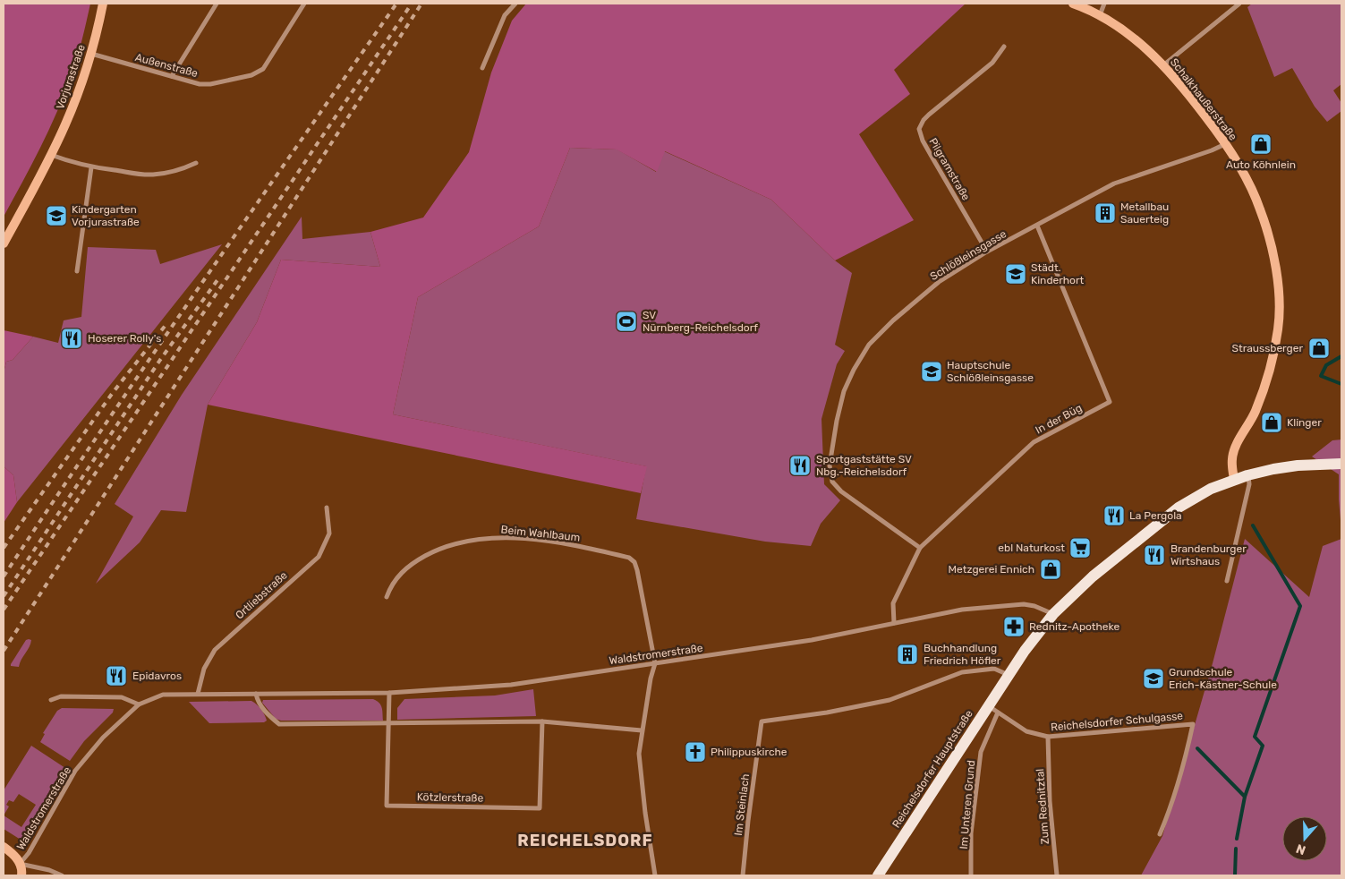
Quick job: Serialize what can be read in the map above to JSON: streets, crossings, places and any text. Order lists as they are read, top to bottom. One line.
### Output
{"streets":{"main road":["Vorjurastraße","Schalkhaußerstraße","Reichelsdorfer Hauptstraße"],"street":["Außenstraße","Pilgramstraße","Schlößleinsgasse","In der Büg","Beim Wahlbaum","Ortliebstraße","Waldstromerstraße","Reichelsdorfer Schulgasse","Kötzlerstraße","Im Steinlach","Im Unteren Grund","Zum Rednitztal"]},"crossings":[["Außenstraße","Vorjurastraße"],["Schalkhaußerstraße","Schlößleinsgasse"],["Schalkhaußerstraße","Reichelsdorfer Hauptstraße"],["Pilgramstraße","Schlößleinsgasse"],["Schlößleinsgasse","In der Büg"],["In der Büg","Waldstromerstraße"],["Beim Wahlbaum","Waldstromerstraße"],["Ortliebstraße","Waldstromerstraße"],["Waldstromerstraße","Reichelsdorfer Hauptstraße"],["Waldstromerstraße","Kötzlerstraße"],["Reichelsdorfer Schulgasse","Reichelsdorfer Hauptstraße"],["Reichelsdorfer Schulgasse","Im Unteren Grund"],["Reichelsdorfer Schulgasse","Zum Rednitztal"],["Reichelsdorfer Hauptstraße","Im Steinlach"],["Reichelsdorfer Hauptstraße","Im Unteren Grund"]],"districts":["REICHELSDORF"],"places":{"shop":["Auto Köhnlein","Straussberger","Klinger","Metzgerei Ennich"],"building":["Metallbau Sauerteig","Buchhandlung Friedrich Höfler"],"school or university":["Kindergarten Vorjurastraße","Städt. Kinderhort","Hauptschule Schlößleinsgasse","Grundschule Erich-Kästner-Schule"],"sports":["SV Nürnberg-Reichelsdorf"],"restaurant":["Hoserer Rolly's","Sportgaststätte SV Nbg.-Reichelsdorf","La Pergola","Brandenburger Wirtshaus","Epidavros"],"supermarket":["ebl Naturkost"],"pharmacy":["Rednitz-Apotheke"],"church":["Philippuskirche"]},"north":"bottom"}
